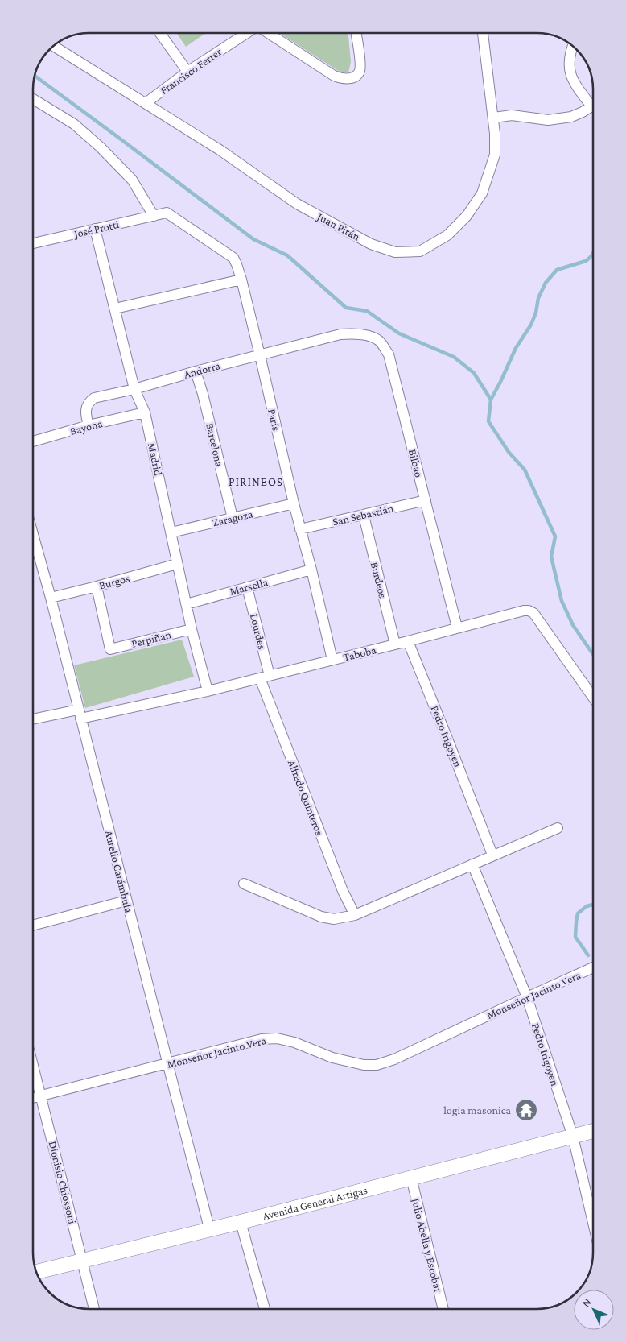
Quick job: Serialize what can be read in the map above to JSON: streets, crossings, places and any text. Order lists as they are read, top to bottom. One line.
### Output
{"streets":{"main road":["Avenida General Artigas"],"street":["Francisco Ferrer","Juan Pirán","José Protti","Andorra","París","Bayona","Barcelona","Madrid","Bilbao","San Sebastián","Zaragoza","Burdeos","Burgos","Marsella","Lourdes","Perpiñan","Taboba","Pedro Irigoyen","Alfredo Quinteros","Aurelio Carámbula","Monseñor Jacinto Vera","Dionisio Chiossoni","Julio Abella y Escobar"]},"crossings":[["Francisco Ferrer","Juan Pirán"],["José Protti","París"],["José Protti","Madrid"],["Andorra","París"],["Andorra","Bayona"],["Andorra","Barcelona"],["Andorra","Madrid"],["Andorra","Bilbao"],["París","San Sebastián"],["París","Zaragoza"],["París","Marsella"],["París","Taboba"],["Bayona","Madrid"],["Barcelona","Zaragoza"],["Madrid","Zaragoza"],["Madrid","Burgos"],["Madrid","Marsella"],["Madrid","Perpiñan"],["Madrid","Taboba"],["Bilbao","San Sebastián"],["Bilbao","Taboba"],["San Sebastián","Burdeos"],["Burdeos","Taboba"],["Burgos","Perpiñan"],["Burgos","Aurelio Carámbula"],["Marsella","Lourdes"],["Lourdes","Taboba"],["Lourdes","Alfredo Quinteros"],["Taboba","Pedro Irigoyen"],["Taboba","Alfredo Quinteros"],["Taboba","Aurelio Carámbula"],["Pedro Irigoyen","Monseñor Jacinto Vera"],["Pedro Irigoyen","Avenida General Artigas"],["Aurelio Carámbula","Monseñor Jacinto Vera"],["Aurelio Carámbula","Avenida General Artigas"],["Monseñor Jacinto Vera","Dionisio Chiossoni"],["Dionisio Chiossoni","Avenida General Artigas"],["Avenida General Artigas","Julio Abella y Escobar"]],"districts":["PIRINEOS"],"places":{"temple":["logia masonica"]},"north":"top left"}
